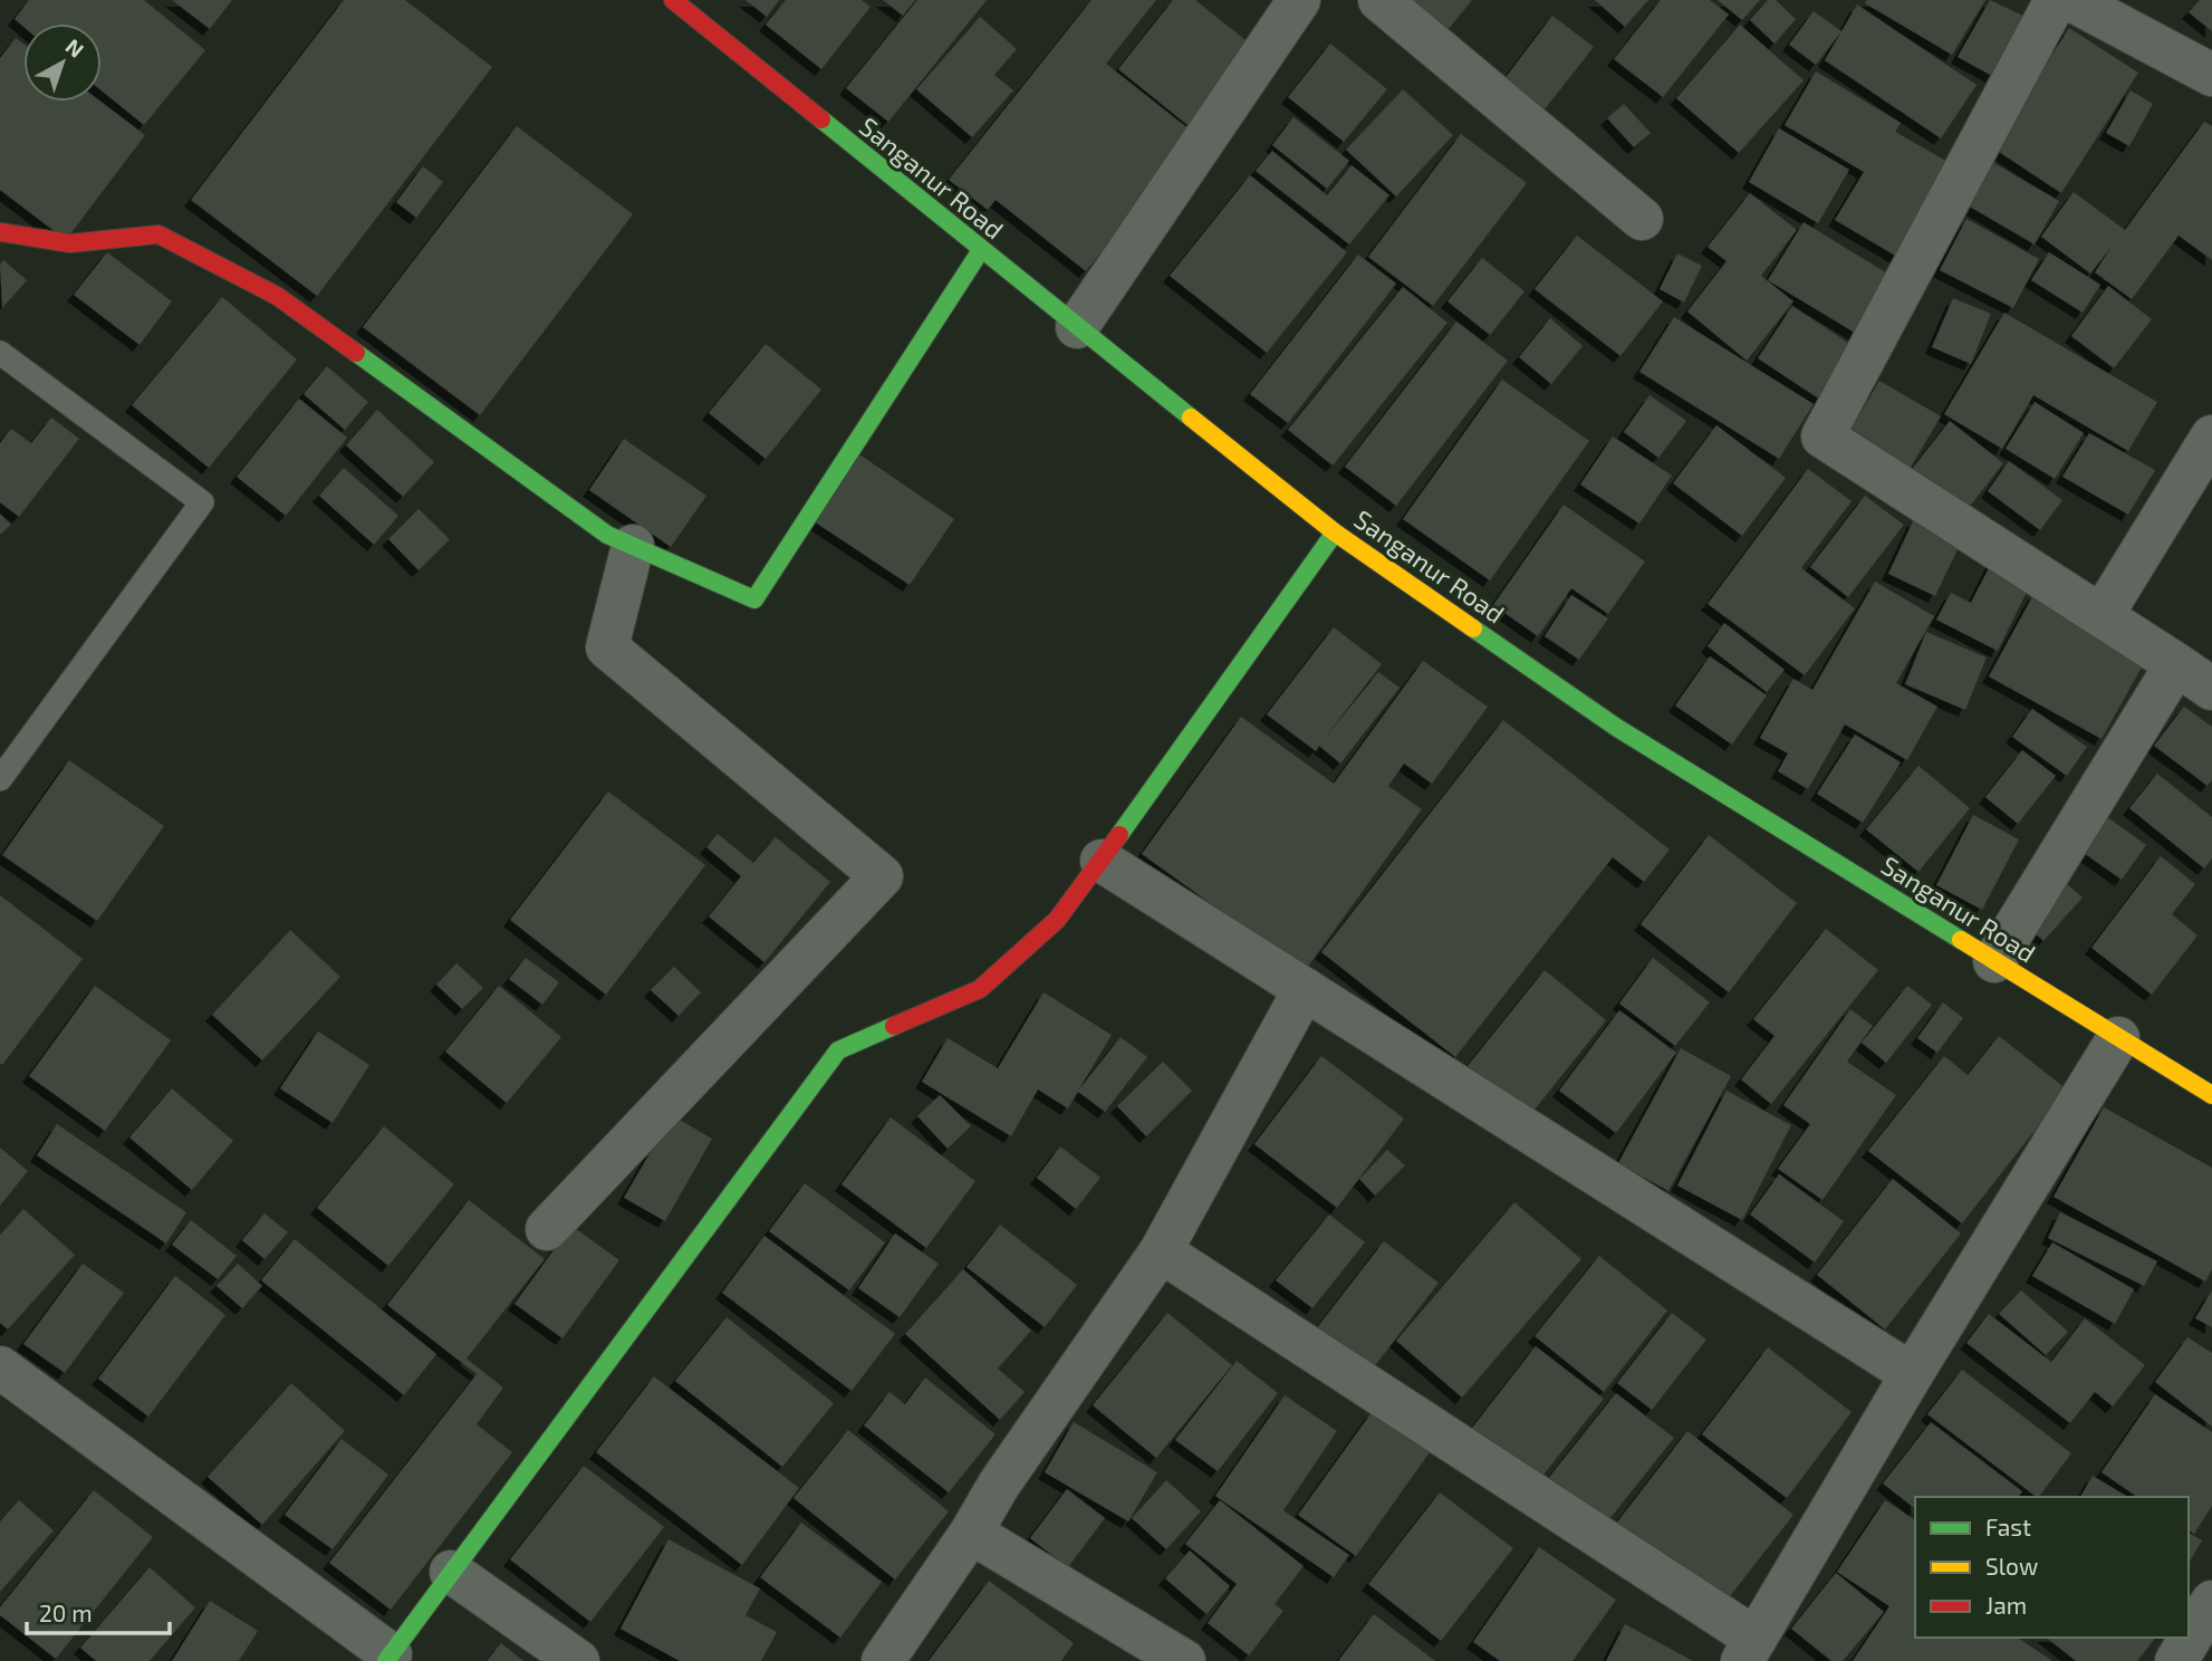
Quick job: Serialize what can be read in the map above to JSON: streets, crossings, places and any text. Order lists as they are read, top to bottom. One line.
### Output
{"streets":{"street":["Sanganur Road"]},"legend":["Fast","Slow","Jam"],"scale_bar":"20 m","north":"top right"}
